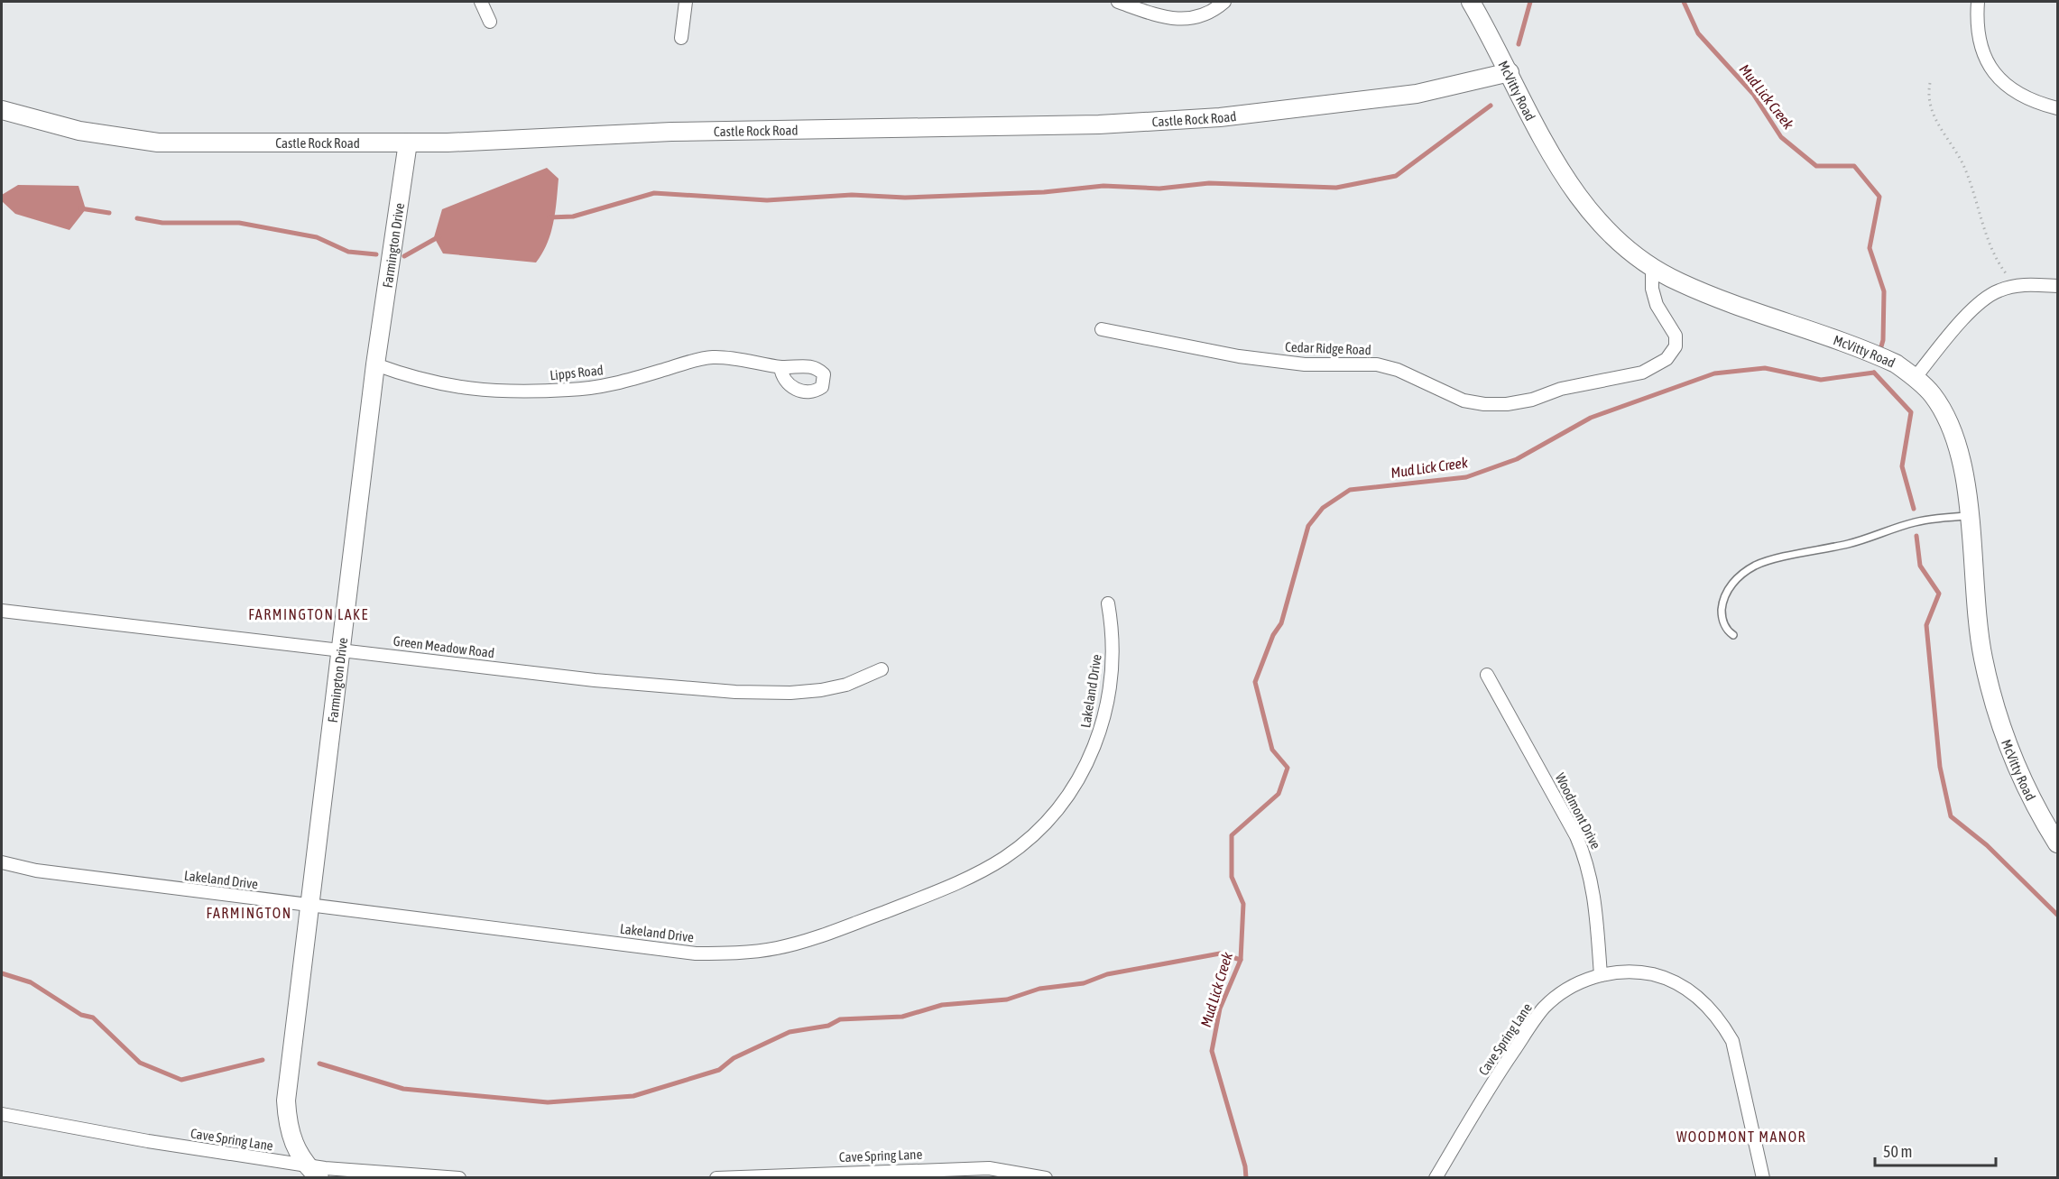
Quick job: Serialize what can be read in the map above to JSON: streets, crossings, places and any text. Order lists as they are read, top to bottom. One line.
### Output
{"streets":{"street":["McVitty Road","Castle Rock Road","Farmington Drive","Cedar Ridge Road","Lipps Road","Green Meadow Road","Lakeland Drive","Woodmont Drive","Cave Spring Lane"]},"crossings":[["McVitty Road","Castle Rock Road"],["McVitty Road","Cedar Ridge Road"],["Castle Rock Road","Farmington Drive"],["Farmington Drive","Lipps Road"],["Farmington Drive","Green Meadow Road"],["Farmington Drive","Lakeland Drive"],["Farmington Drive","Cave Spring Lane"],["Woodmont Drive","Cave Spring Lane"]],"districts":["FARMINGTON LAKE","FARMINGTON","WOODMONT MANOR"],"water":["Mud Lick Creek"],"scale_bar":"50 m"}
